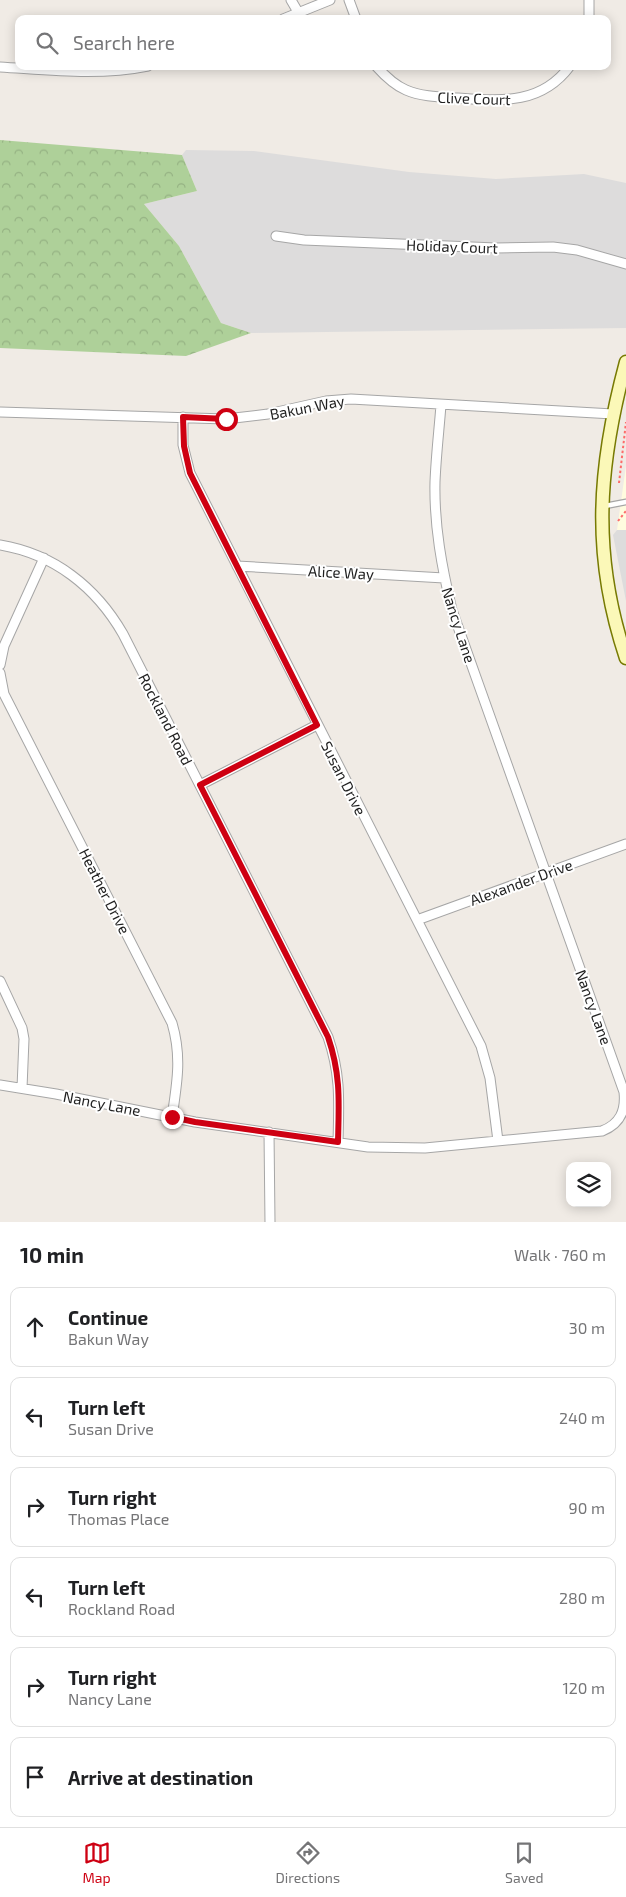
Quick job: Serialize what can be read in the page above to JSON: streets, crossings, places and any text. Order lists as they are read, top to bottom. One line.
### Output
{"streets":{"street":["Clive Court","Holiday Court","Bakun Way","Alice Way","Nancy Lane","Rockland Road","Susan Drive","Alexander Drive","Heather Drive"]},"crossings":[["Bakun Way","Nancy Lane"],["Bakun Way","Susan Drive"],["Alice Way","Nancy Lane"],["Alice Way","Susan Drive"],["Nancy Lane","Rockland Road"],["Nancy Lane","Susan Drive"],["Nancy Lane","Alexander Drive"],["Nancy Lane","Heather Drive"],["Susan Drive","Alexander Drive"]],"page":{"search":"Search here","heading":["10 min","Walk · 760 m"],"list":[["Continue","Bakun Way","30 m"],["Turn left","Susan Drive","240 m"],["Turn right","Thomas Place","90 m"],["Turn left","Rockland Road","280 m"],["Turn right","Nancy Lane","120 m"],"Arrive at destination"],"nav":["Map","Directions","Saved"]}}
